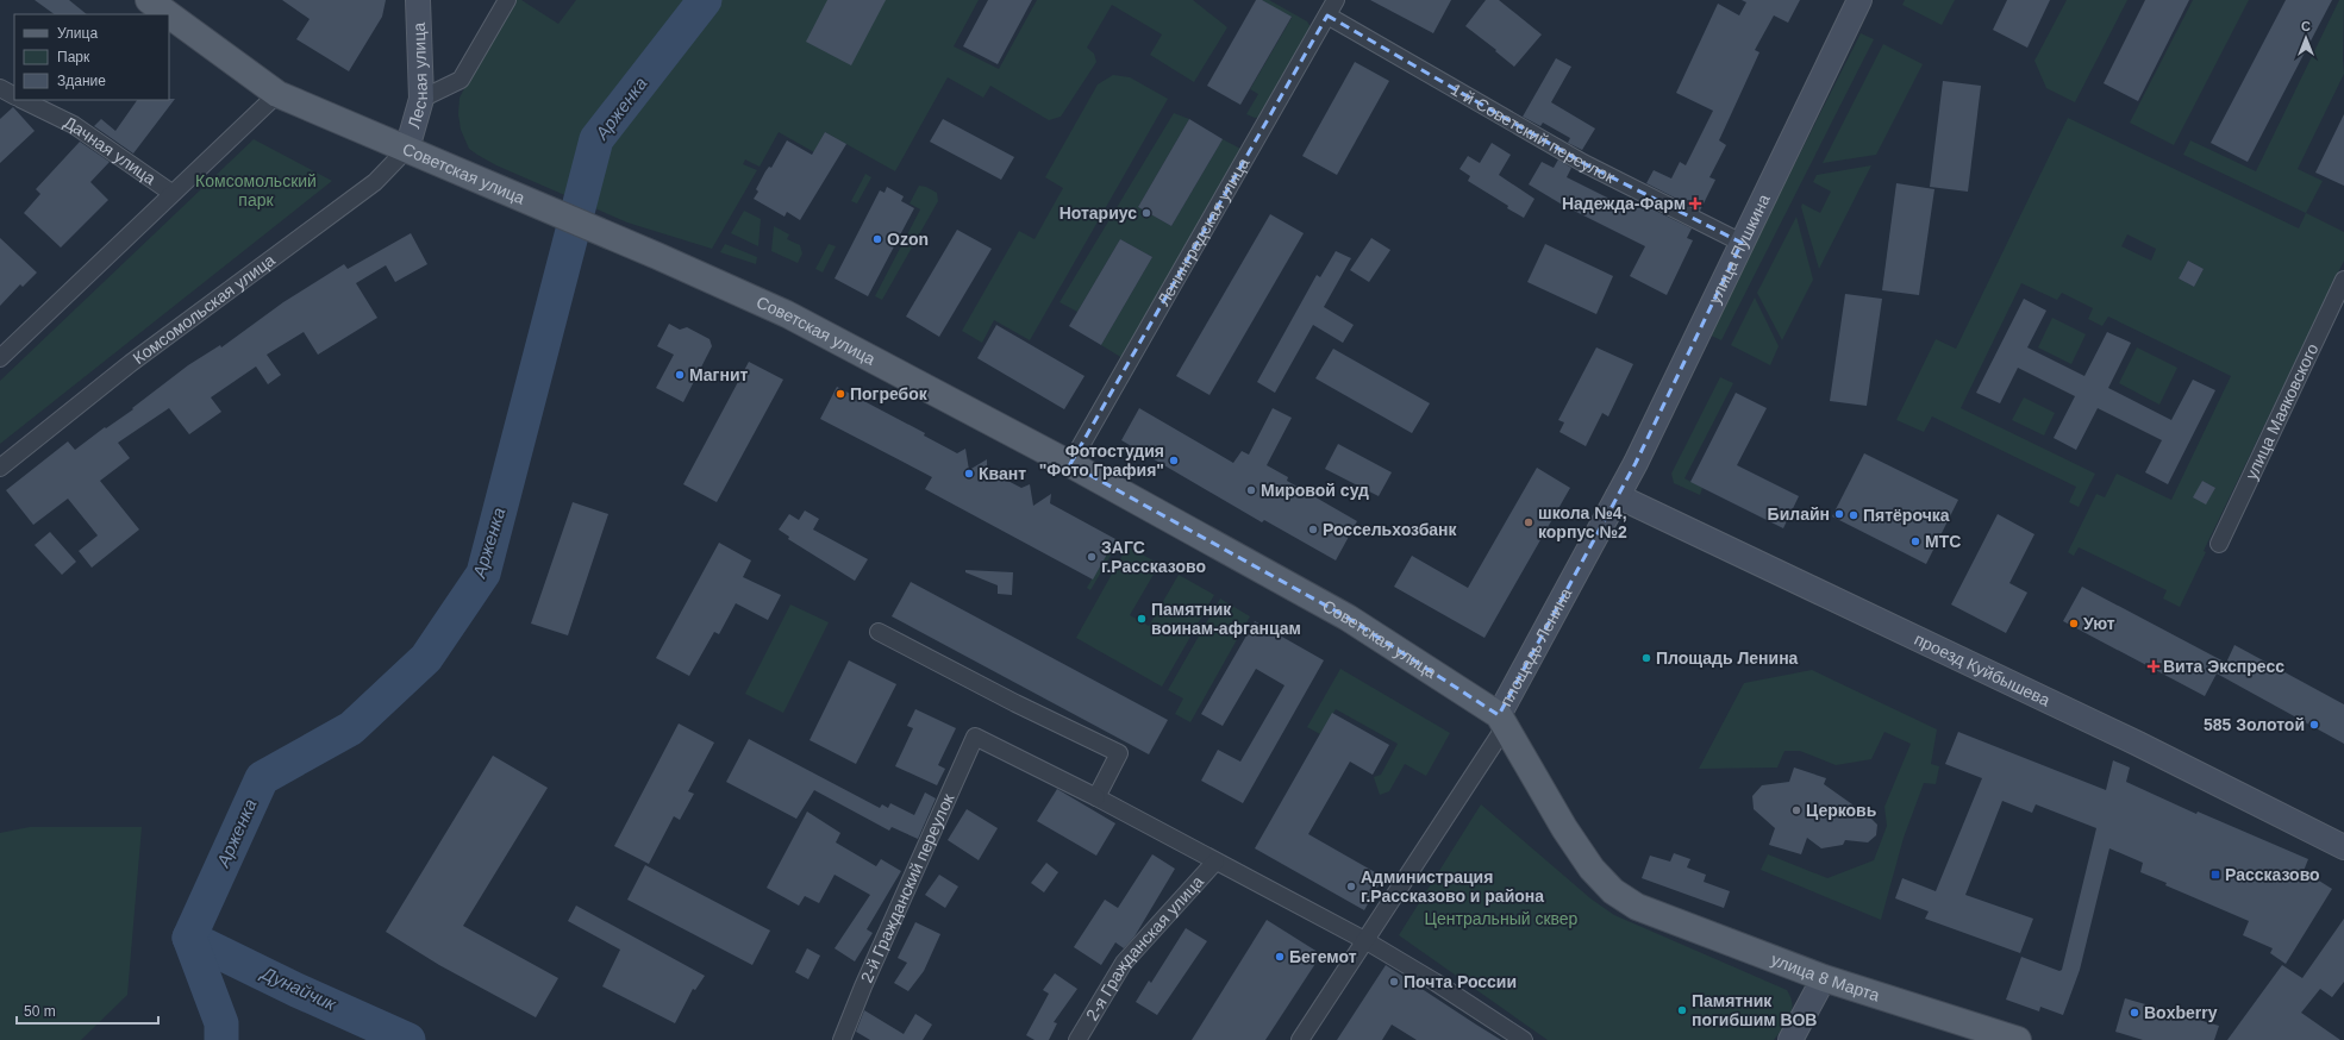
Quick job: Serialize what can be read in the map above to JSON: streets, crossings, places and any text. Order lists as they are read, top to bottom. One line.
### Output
{"streets":{"main road":["Советская улица","площадь Ленина","улица 8 Марта"],"street":["Лесная улица","1-й Советский переулок","Дачная улица","Ленинградская улица","улица Пушкина","Комсомольская улица","улица Маяковского","проезд Куйбышева","2-й Гражданский переулок","2-я Гражданская улица"]},"crossings":[["Лесная улица","Советская улица"],["Лесная улица","Комсомольская улица"],["1-й Советский переулок","Ленинградская улица"],["1-й Советский переулок","улица Пушкина"],["Советская улица","Ленинградская улица"],["Советская улица","Комсомольская улица"],["Советская улица","площадь Ленина"],["улица Пушкина","площадь Ленина"],["улица Пушкина","проезд Куйбышева"],["площадь Ленина","проезд Куйбышева"],["площадь Ленина","улица 8 Марта"]],"water":["Арженка","Дунайчик"],"parks":["Комсомольский парк","Центральный сквер"],"places":{"health":["Надежда-Фарм","Вита Экспресс"],"other":["Нотариус","Ozon","Магнит","Погребок","Фотостудия \"Фото Графия\"","Квант","Мировой суд","Билайн","Пятёрочка","школа №4, корпус №2","Россельхозбанк","МТС","ЗАГС г.Рассказово","Памятник воинам-афганцам","Уют","Площадь Ленина","585 Золотой","Церковь","Администрация г.Рассказово и района","Бегемот","Почта России","Памятник погибшим ВОВ","Boxberry"],"transit":["Рассказово"]},"legend":["Улица","Парк","Здание"],"scale_bar":"50 m","north":"top"}
